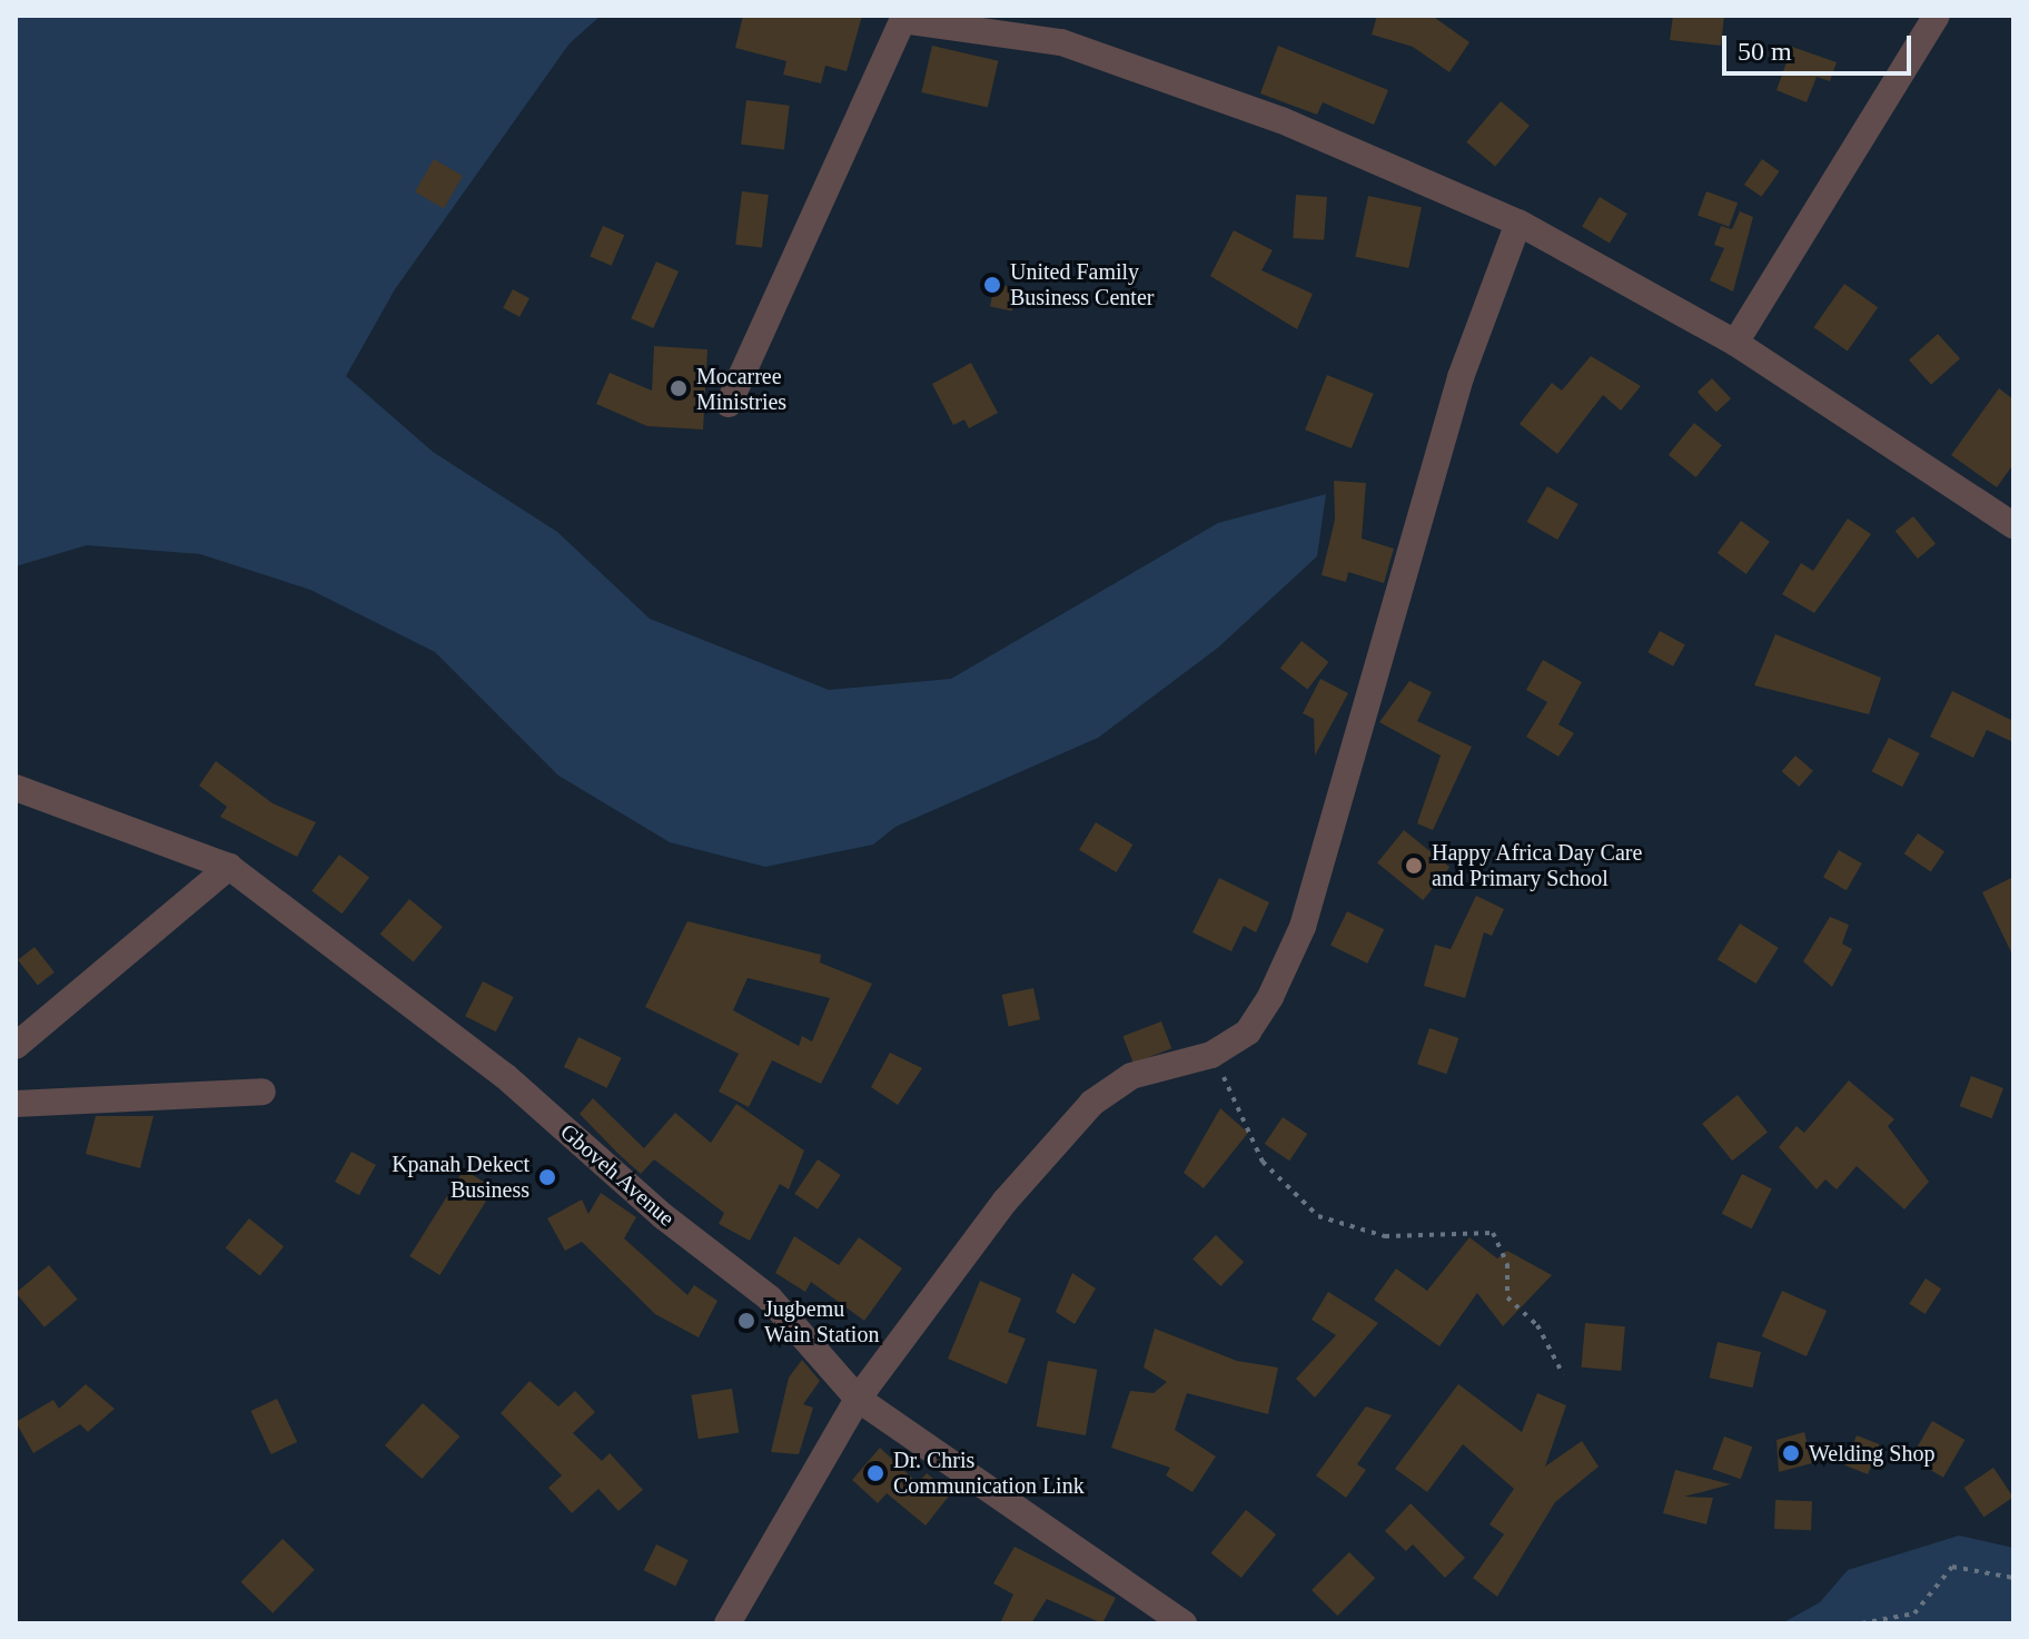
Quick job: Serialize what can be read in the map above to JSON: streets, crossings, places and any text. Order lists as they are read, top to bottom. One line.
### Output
{"streets":{"street":["Gboveh Avenue"]},"places":["United Family Business Center","Mocarree Ministries","Happy Africa Day Care and Primary School","Kpanah Dekect Business","Jugbemu Wain Station","Welding Shop","Dr. Chris Communication Link"],"scale_bar":"50 m"}
